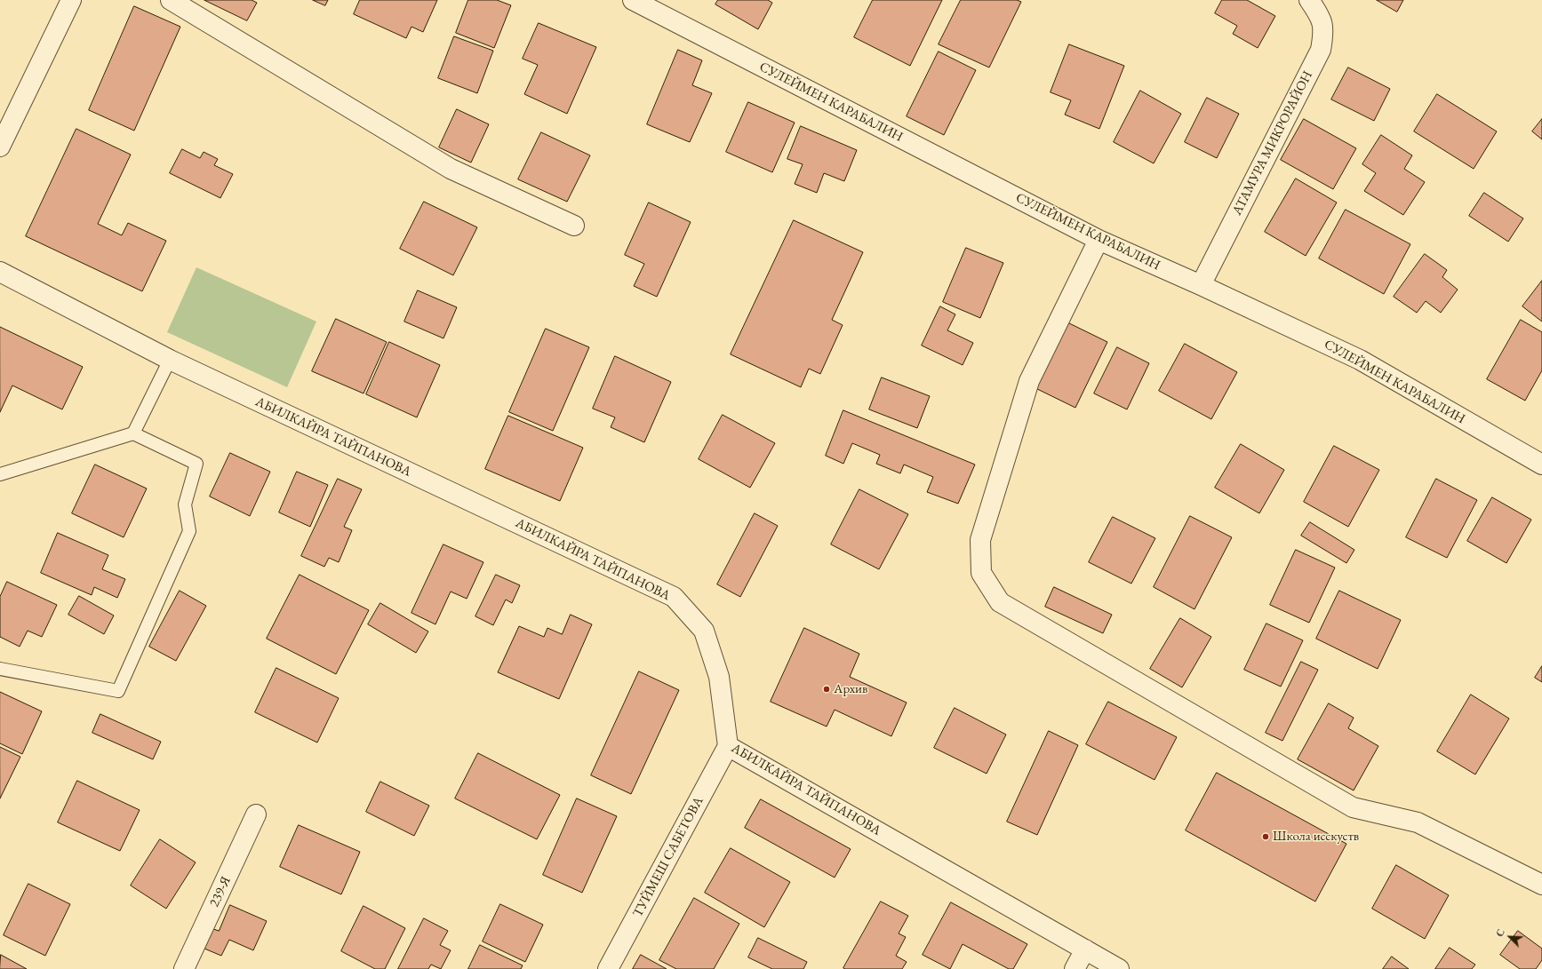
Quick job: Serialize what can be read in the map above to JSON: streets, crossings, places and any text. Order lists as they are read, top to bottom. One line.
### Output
{"streets":{"street":["СУЛЕЙМЕН КАРАБАЛИН","АТАМУРА МИКРОРАЙОН","АБИЛКАЙРА ТАЙПАНОВА","ТУЙМЕШ САБЕТОВА","239-Я"]},"crossings":[["СУЛЕЙМЕН КАРАБАЛИН","АТАМУРА МИКРОРАЙОН"],["АБИЛКАЙРА ТАЙПАНОВА","ТУЙМЕШ САБЕТОВА"]],"places":["Архив","Школа исскуств"],"north":"top left"}
